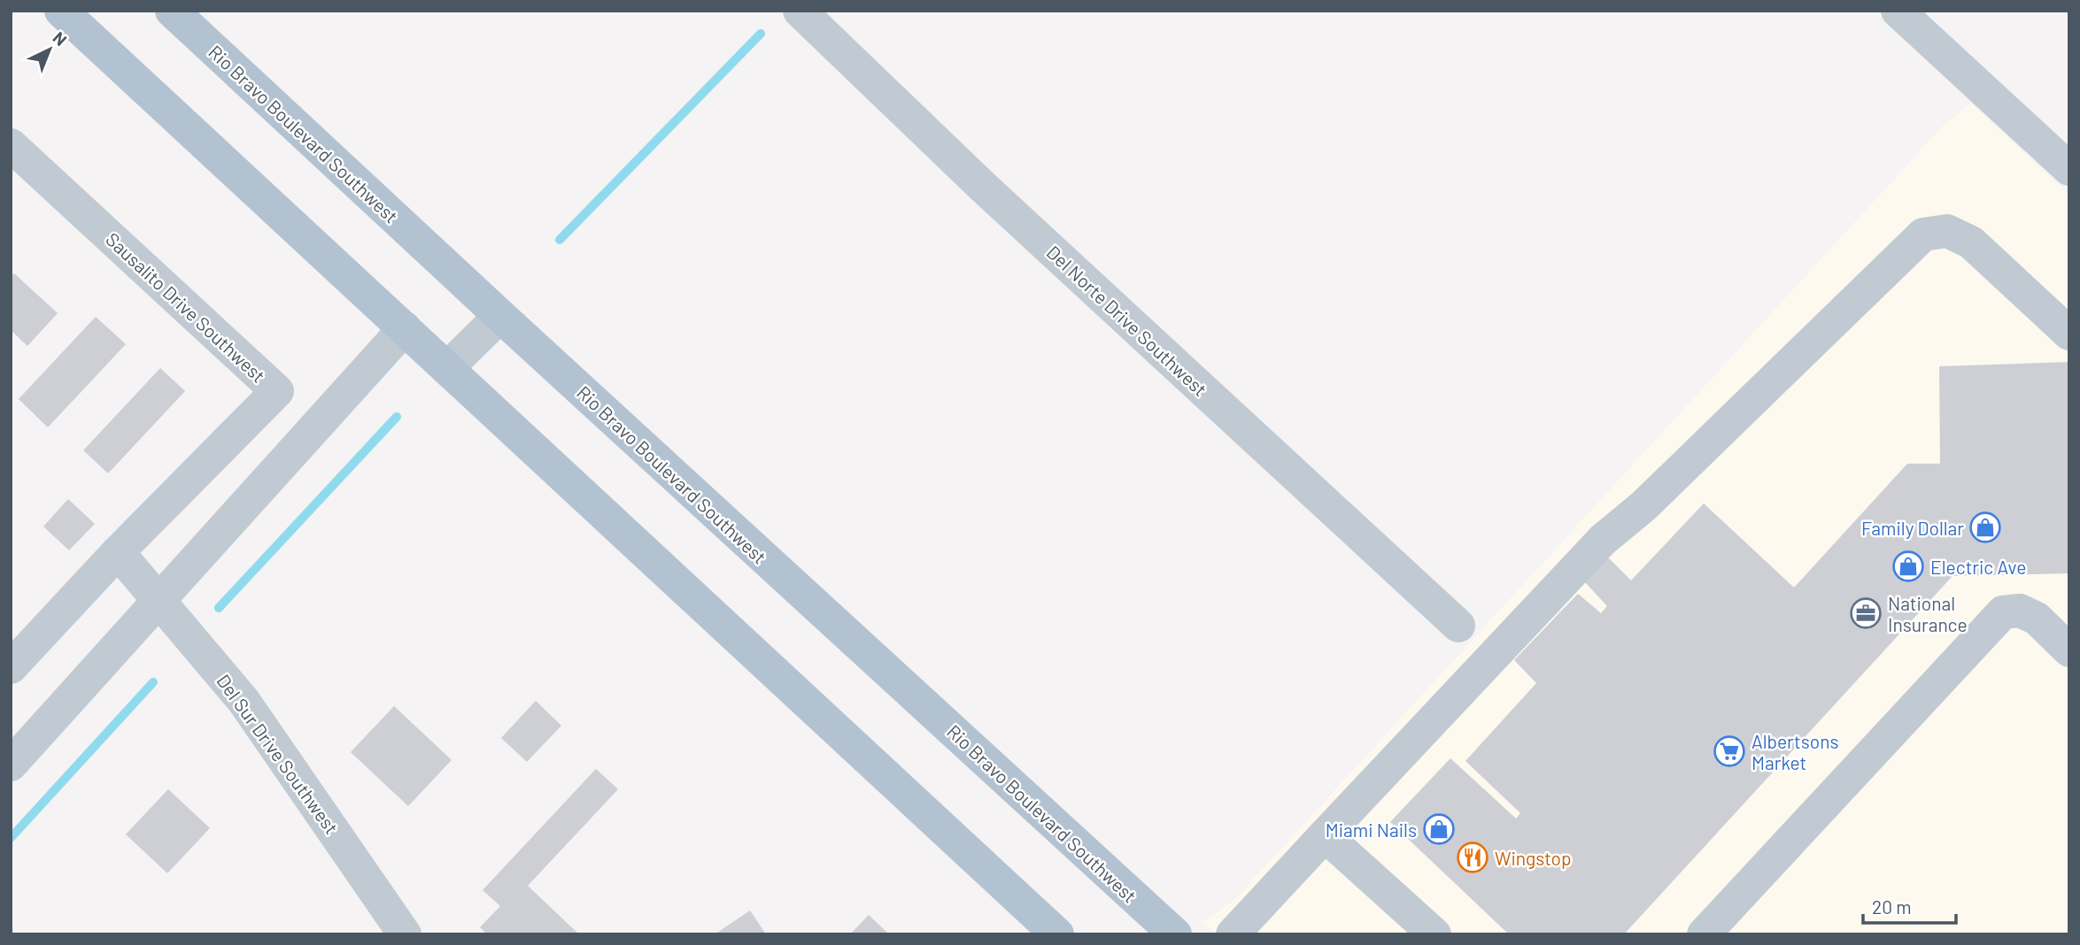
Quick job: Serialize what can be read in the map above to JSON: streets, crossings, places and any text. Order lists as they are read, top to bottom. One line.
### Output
{"streets":{"main road":["Rio Bravo Boulevard Southwest"],"street":["Sausalito Drive Southwest","Del Norte Drive Southwest","Del Sur Drive Southwest"]},"crossings":[["Sausalito Drive Southwest","Del Sur Drive Southwest"]],"places":{"shop":["Family Dollar","Electric Ave","Miami Nails"],"office":["National Insurance"],"supermarket":["Albertsons Market"],"restaurant":["Wingstop"]},"scale_bar":"20 m","north":"top right"}
